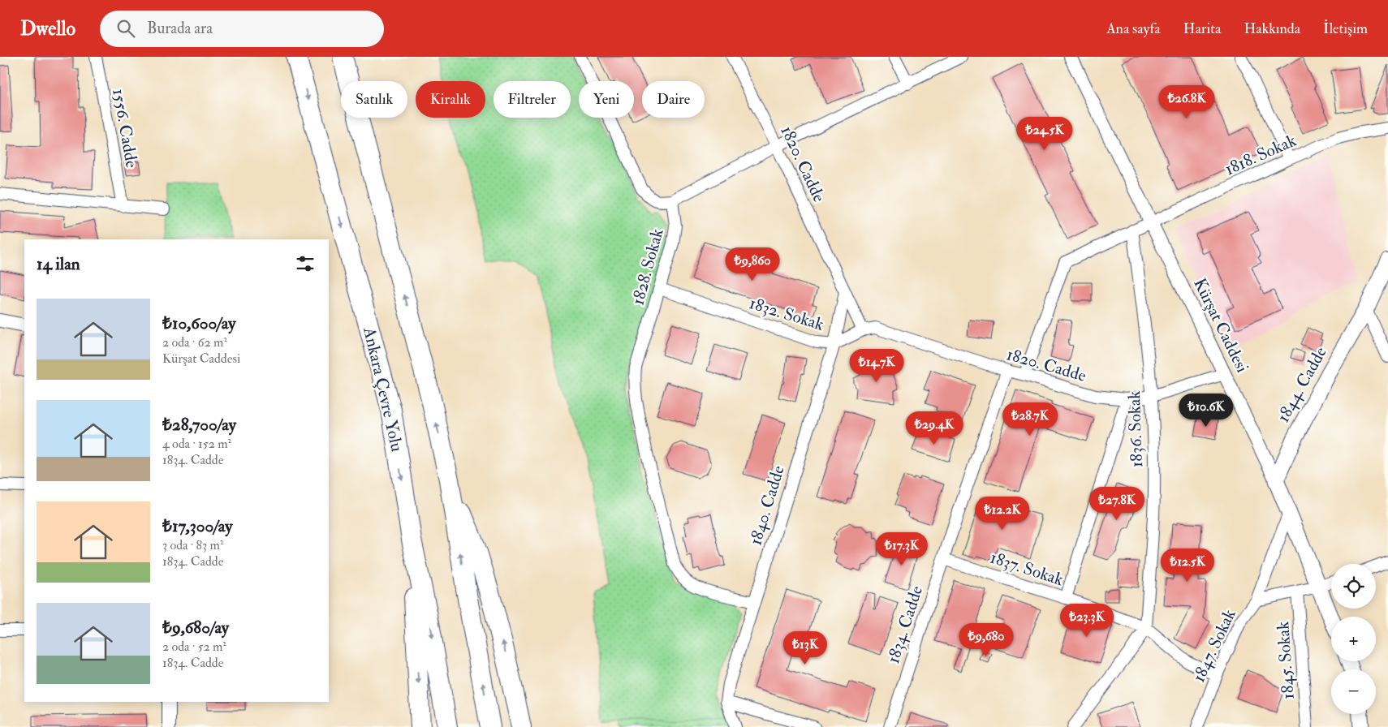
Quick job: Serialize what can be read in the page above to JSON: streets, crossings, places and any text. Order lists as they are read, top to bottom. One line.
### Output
{"streets":{"highway":["Ankara Çevre Yolu"],"main road":["Kürşat Caddesi","1844. Cadde"],"street":["1556. Cadde","1818. Sokak","1820. Cadde","1828. Sokak","1832. Sokak","1836. Sokak","1840. Cadde","1837. Sokak","1834. Cadde","1847. Sokak","1845. Sokak"]},"crossings":[["1818. Sokak","Kürşat Caddesi"],["1820. Cadde","1832. Sokak"],["1820. Cadde","Kürşat Caddesi"],["1820. Cadde","1836. Sokak"],["1820. Cadde","1840. Cadde"],["1820. Cadde","1834. Cadde"],["1828. Sokak","1832. Sokak"],["1828. Sokak","1840. Cadde"],["1832. Sokak","1840. Cadde"],["Kürşat Caddesi","1844. Cadde"],["Kürşat Caddesi","1847. Sokak"],["1836. Sokak","1837. Sokak"],["1837. Sokak","1834. Cadde"],["1837. Sokak","1847. Sokak"]],"page":{"header":"Dwello","search":"Burada ara","nav":["Ana sayfa","Harita","Hakkında","İletişim"],"chip":["Satılık","Kiralık","Filtreler","Yeni","Daire"],"price":["₺26.8K","₺24.5K","₺9,860","₺14.7K","₺10.6K","₺28.7K","₺29.4K","₺27.8K","₺12.2K","₺17.3K","₺12.5K","₺23.3K","₺9,680","₺13K"],"heading":"14 ilan","list":[{"name":"₺10,600/ay","note":"2 oda · 62 m² · Kürşat Caddesi"},{"name":"₺28,700/ay","note":"4 oda · 152 m² · 1834. Cadde"},{"name":"₺17,300/ay","note":"3 oda · 83 m² · 1834. Cadde"},{"name":"₺9,680/ay","note":"2 oda · 52 m² · 1834. Cadde"}],"map_buttons":["+","−"]}}
